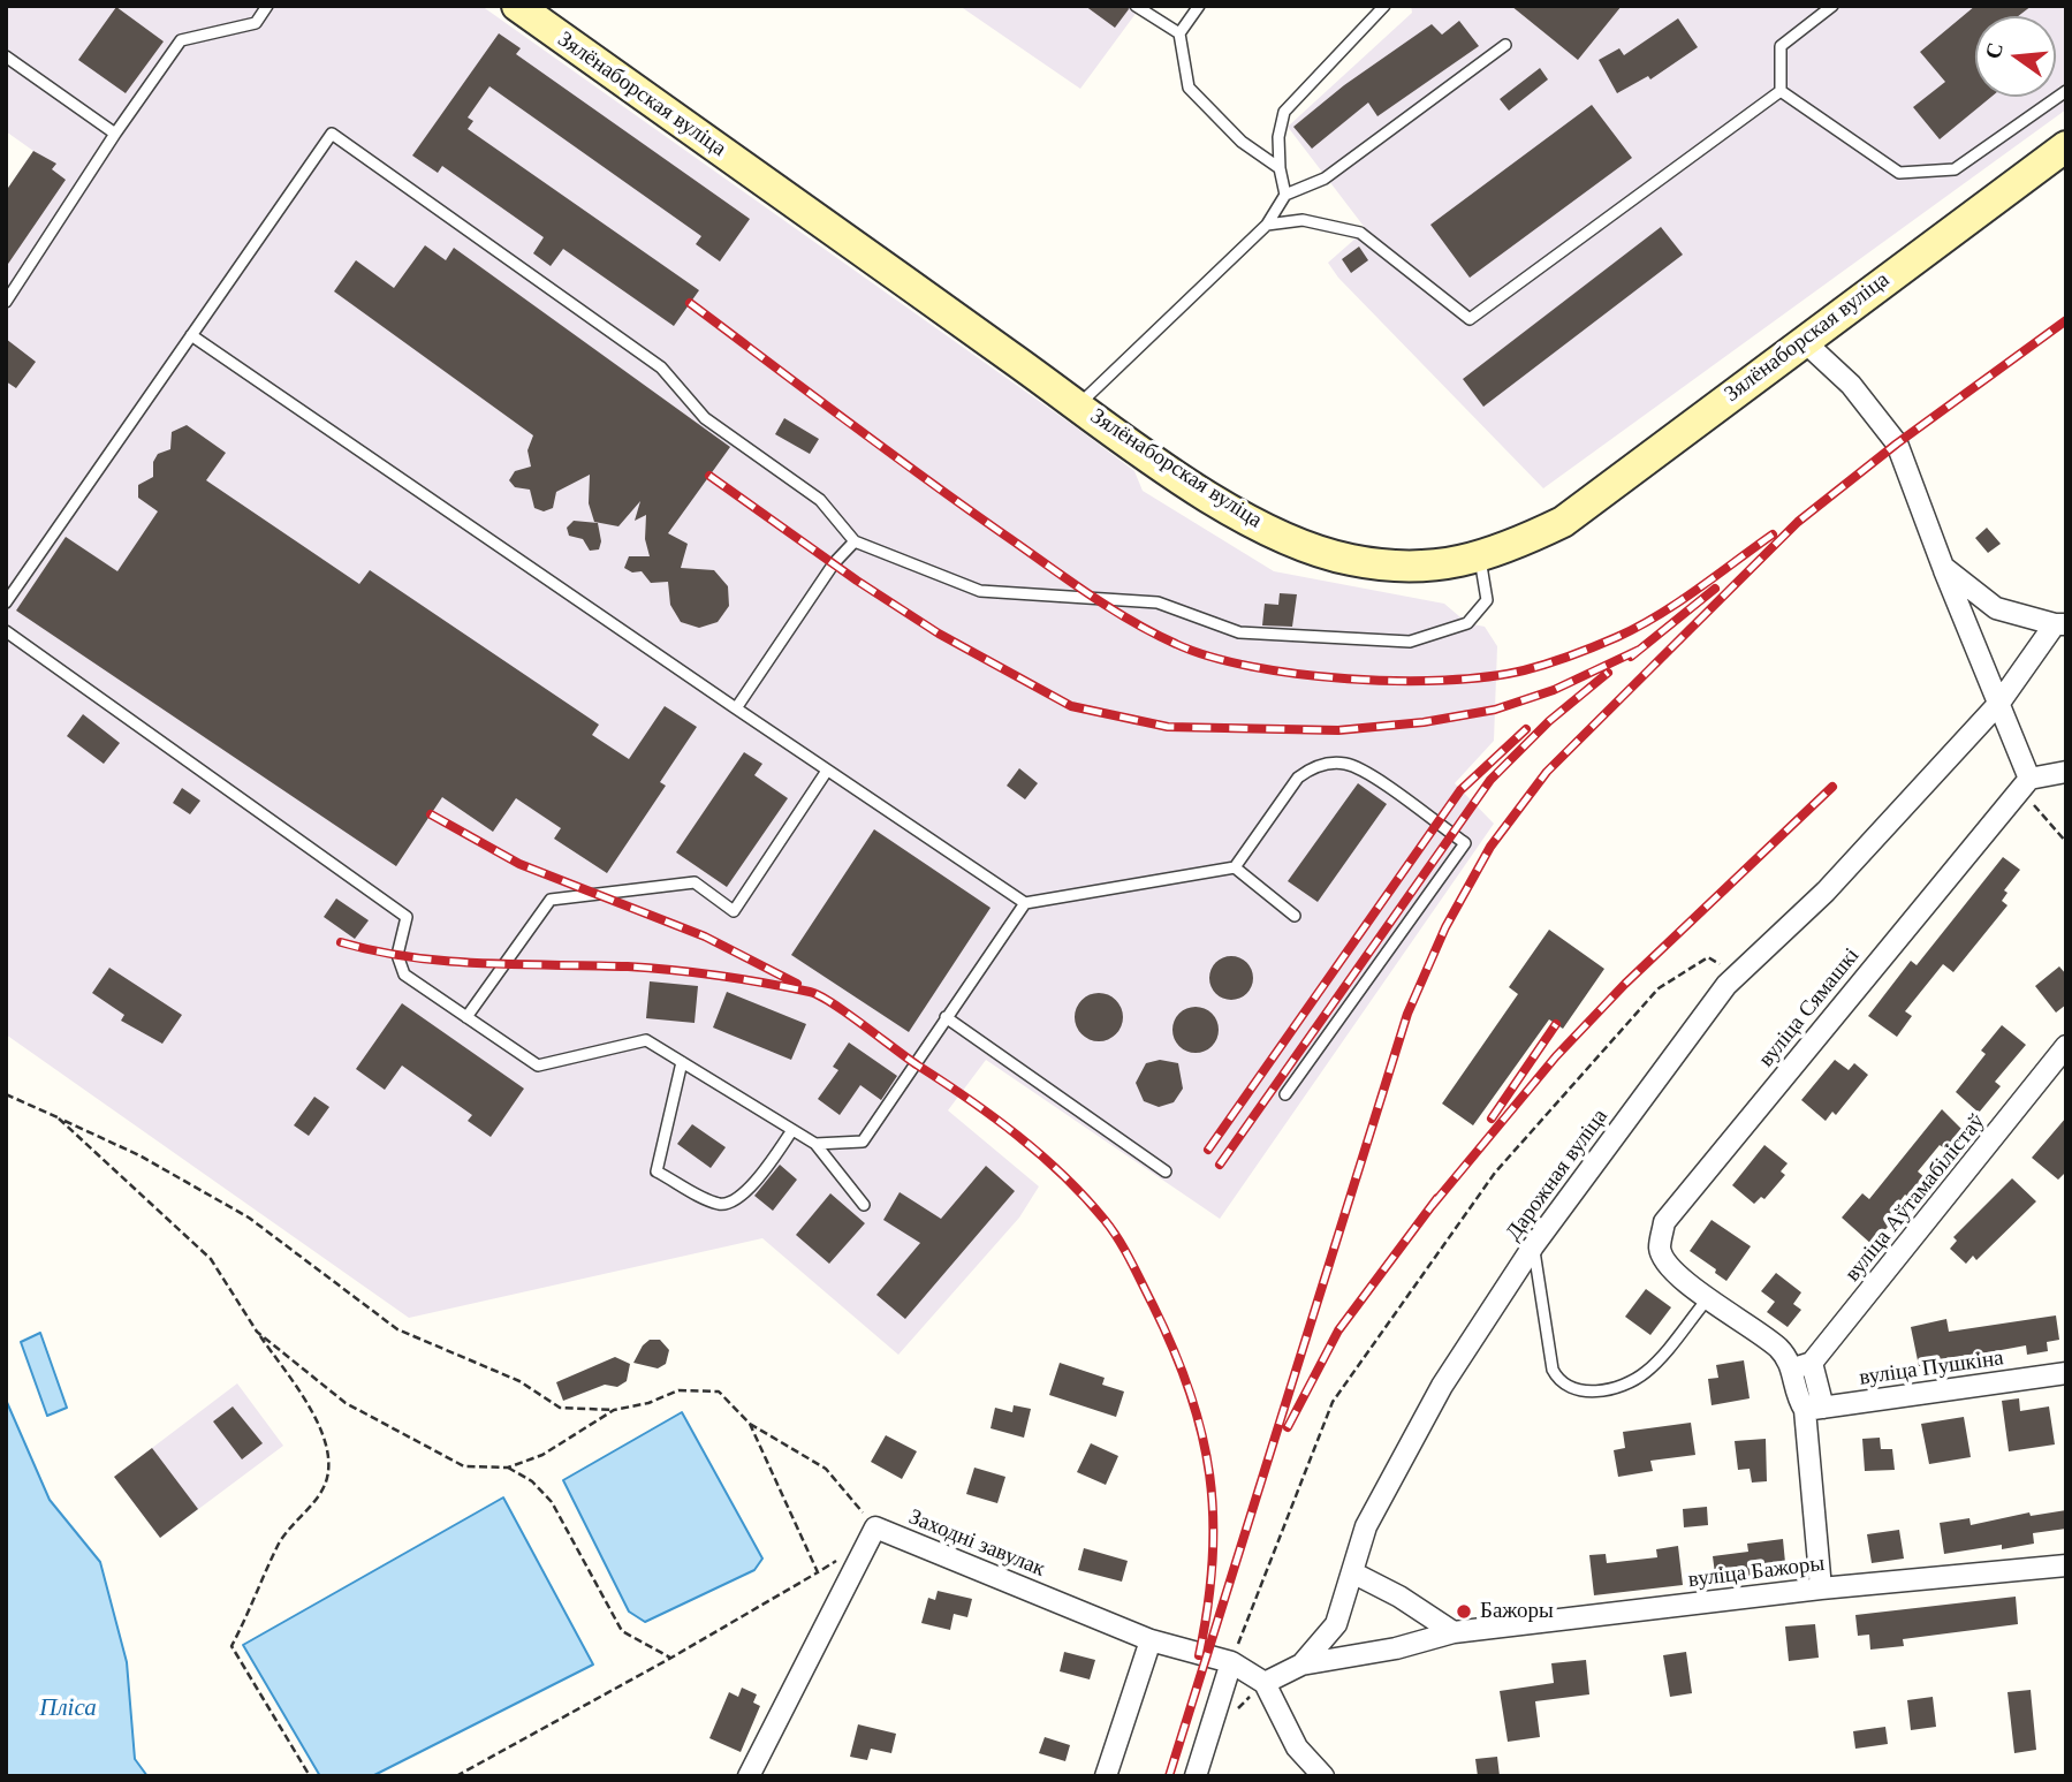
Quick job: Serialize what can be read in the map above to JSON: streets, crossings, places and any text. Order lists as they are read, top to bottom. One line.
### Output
{"streets":{"main road":["Зялёнаборская вуліца"],"street":["вуліца Сямашкі","Дарожная вуліца","вуліца Аўтамабілістаў","вуліца Пушкіна","Заходні завулак","вуліца Бажоры"]},"crossings":[["вуліца Сямашкі","вуліца Аўтамабілістаў"],["Дарожная вуліца","вуліца Бажоры"]],"water":["Пліса"],"places":["Бажоры"],"north":"left"}
